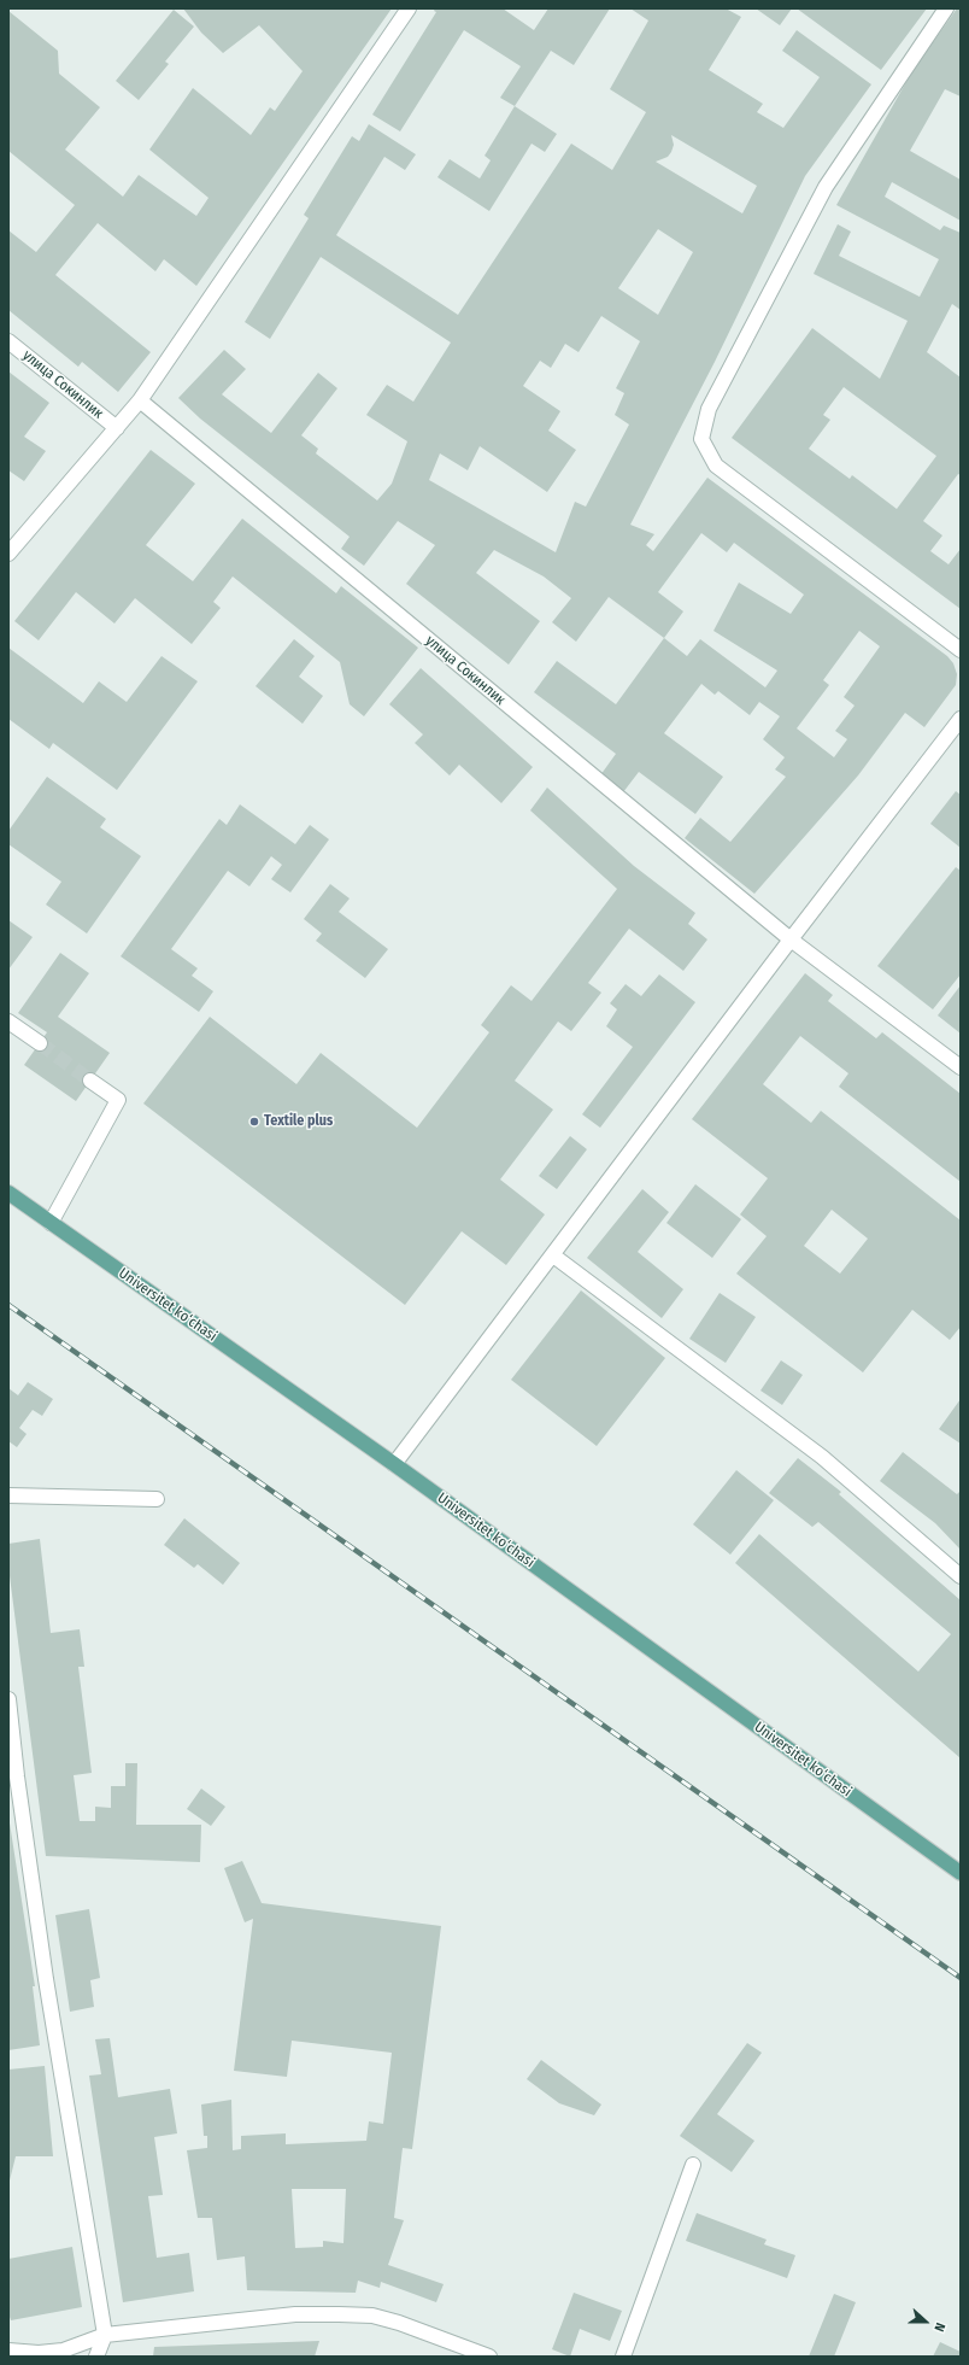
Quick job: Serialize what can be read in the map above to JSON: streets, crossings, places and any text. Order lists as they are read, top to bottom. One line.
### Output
{"streets":{"main road":["Universitet kо‘chasi"],"street":["улица Сокинлик"]},"places":["Textile plus"],"north":"right"}
